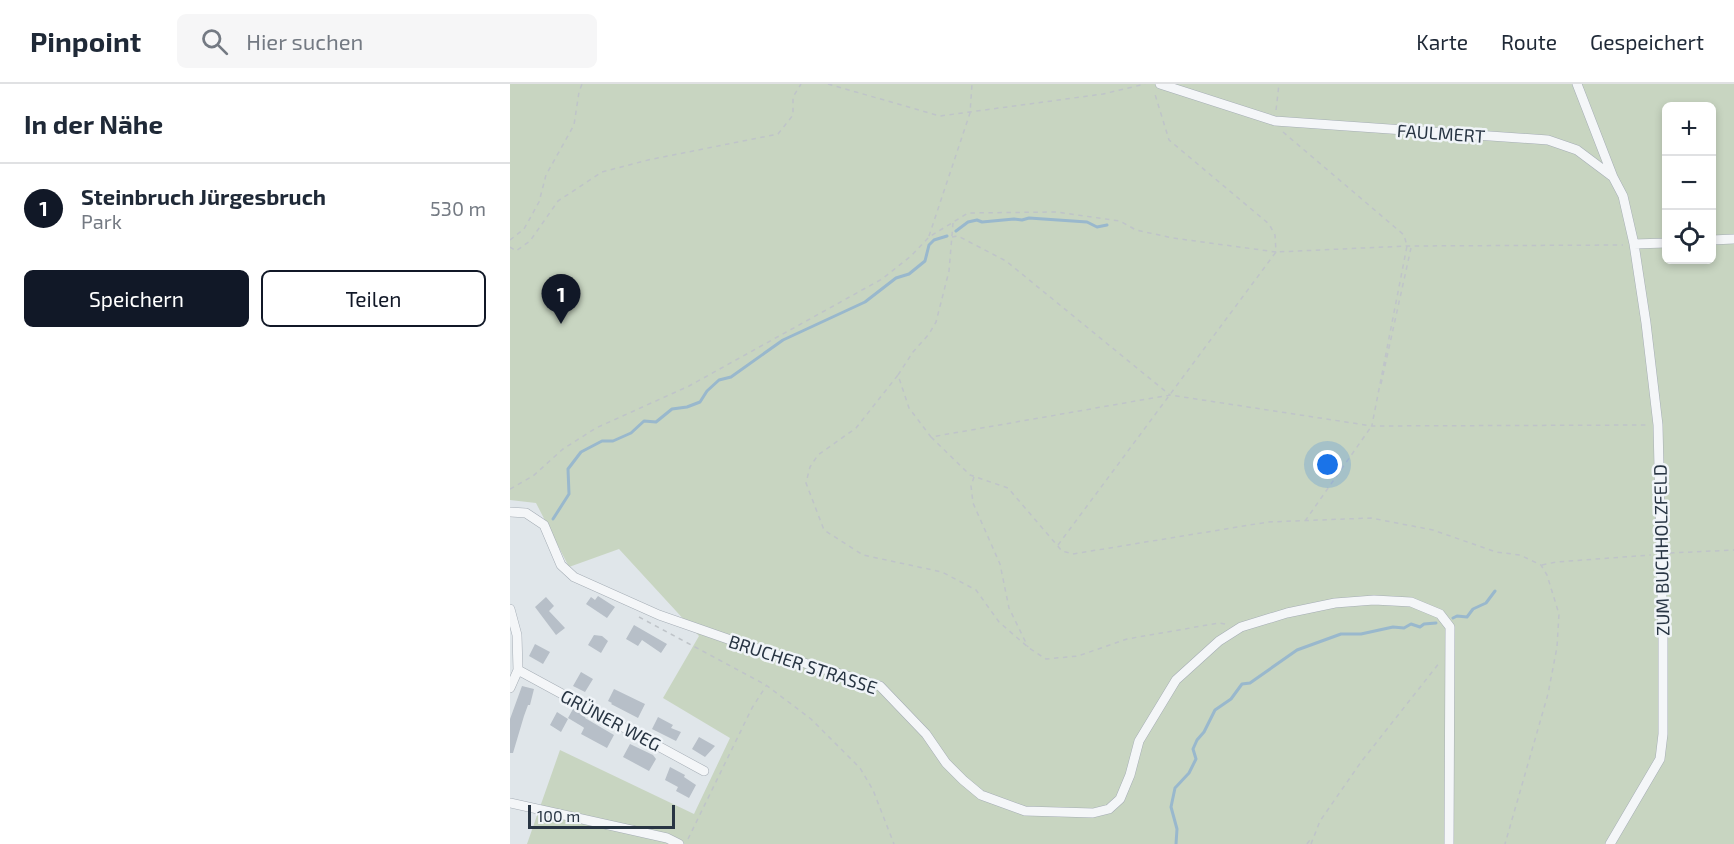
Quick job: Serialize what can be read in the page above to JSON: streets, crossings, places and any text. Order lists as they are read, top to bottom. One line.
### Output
{"streets":{"street":["FAULMERT","ZUM BUCHHOLZFELD","BRUCHER STRASSE","GRÜNER WEG"]},"crossings":[["FAULMERT","ZUM BUCHHOLZFELD"]],"scale_bar":"100 m","page":{"header":"Pinpoint","search":"Hier suchen","nav":["Karte","Route","Gespeichert"],"heading":"In der Nähe","map_buttons":["+","−"],"list":[{"mark":"1","name":"Steinbruch Jürgesbruch","note":"Park","value":"530 m"}],"buttons":["Speichern","Teilen"],"pins":"1","scale":"100 m"}}
